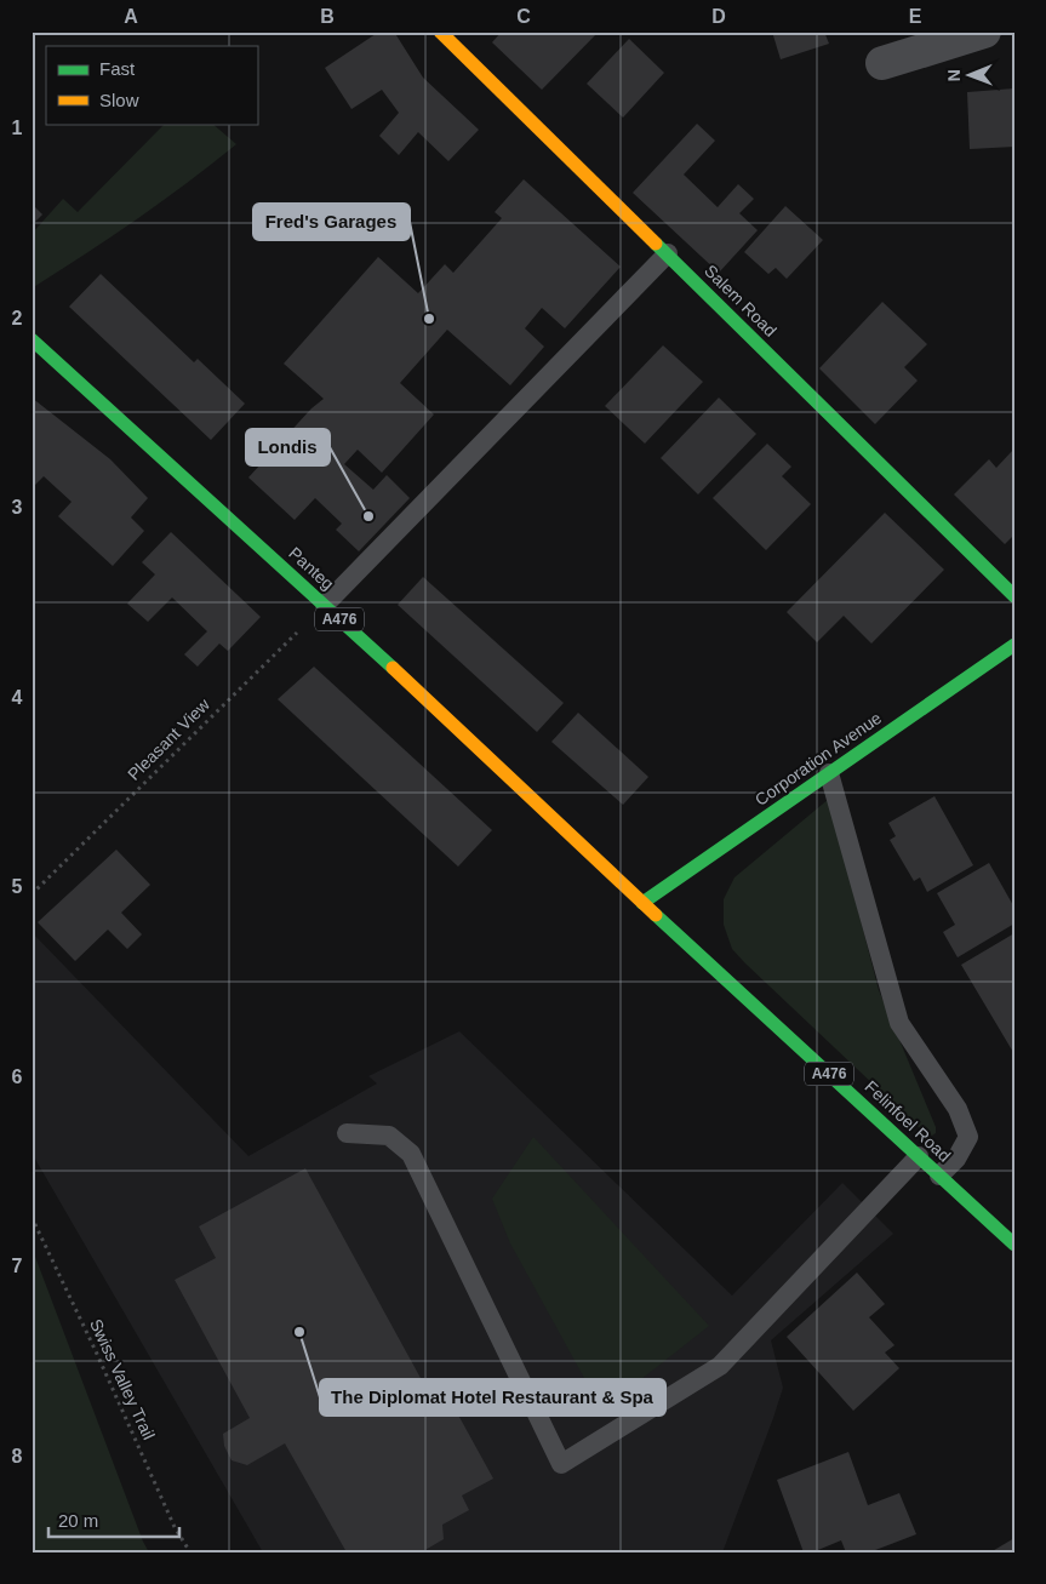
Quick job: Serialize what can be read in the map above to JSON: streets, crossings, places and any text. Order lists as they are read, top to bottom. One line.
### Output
{"streets":{"main road":["Salem Road","Panteg","A476","Corporation Avenue","Felinfoel Road"],"path":["Pleasant View","Swiss Valley Trail"]},"crossings":[["Panteg","Pleasant View"],["Panteg","Corporation Avenue"],["Panteg","Felinfoel Road"],["Corporation Avenue","Felinfoel Road"]],"places":["Fred's Garages","Londis","The Diplomat Hotel Restaurant & Spa"],"legend":["Fast","Slow"],"scale_bar":"20 m","north":"left","grid":{"columns":["A","B","C","D","E"],"rows":["1","2","3","4","5","6","7","8"]}}
